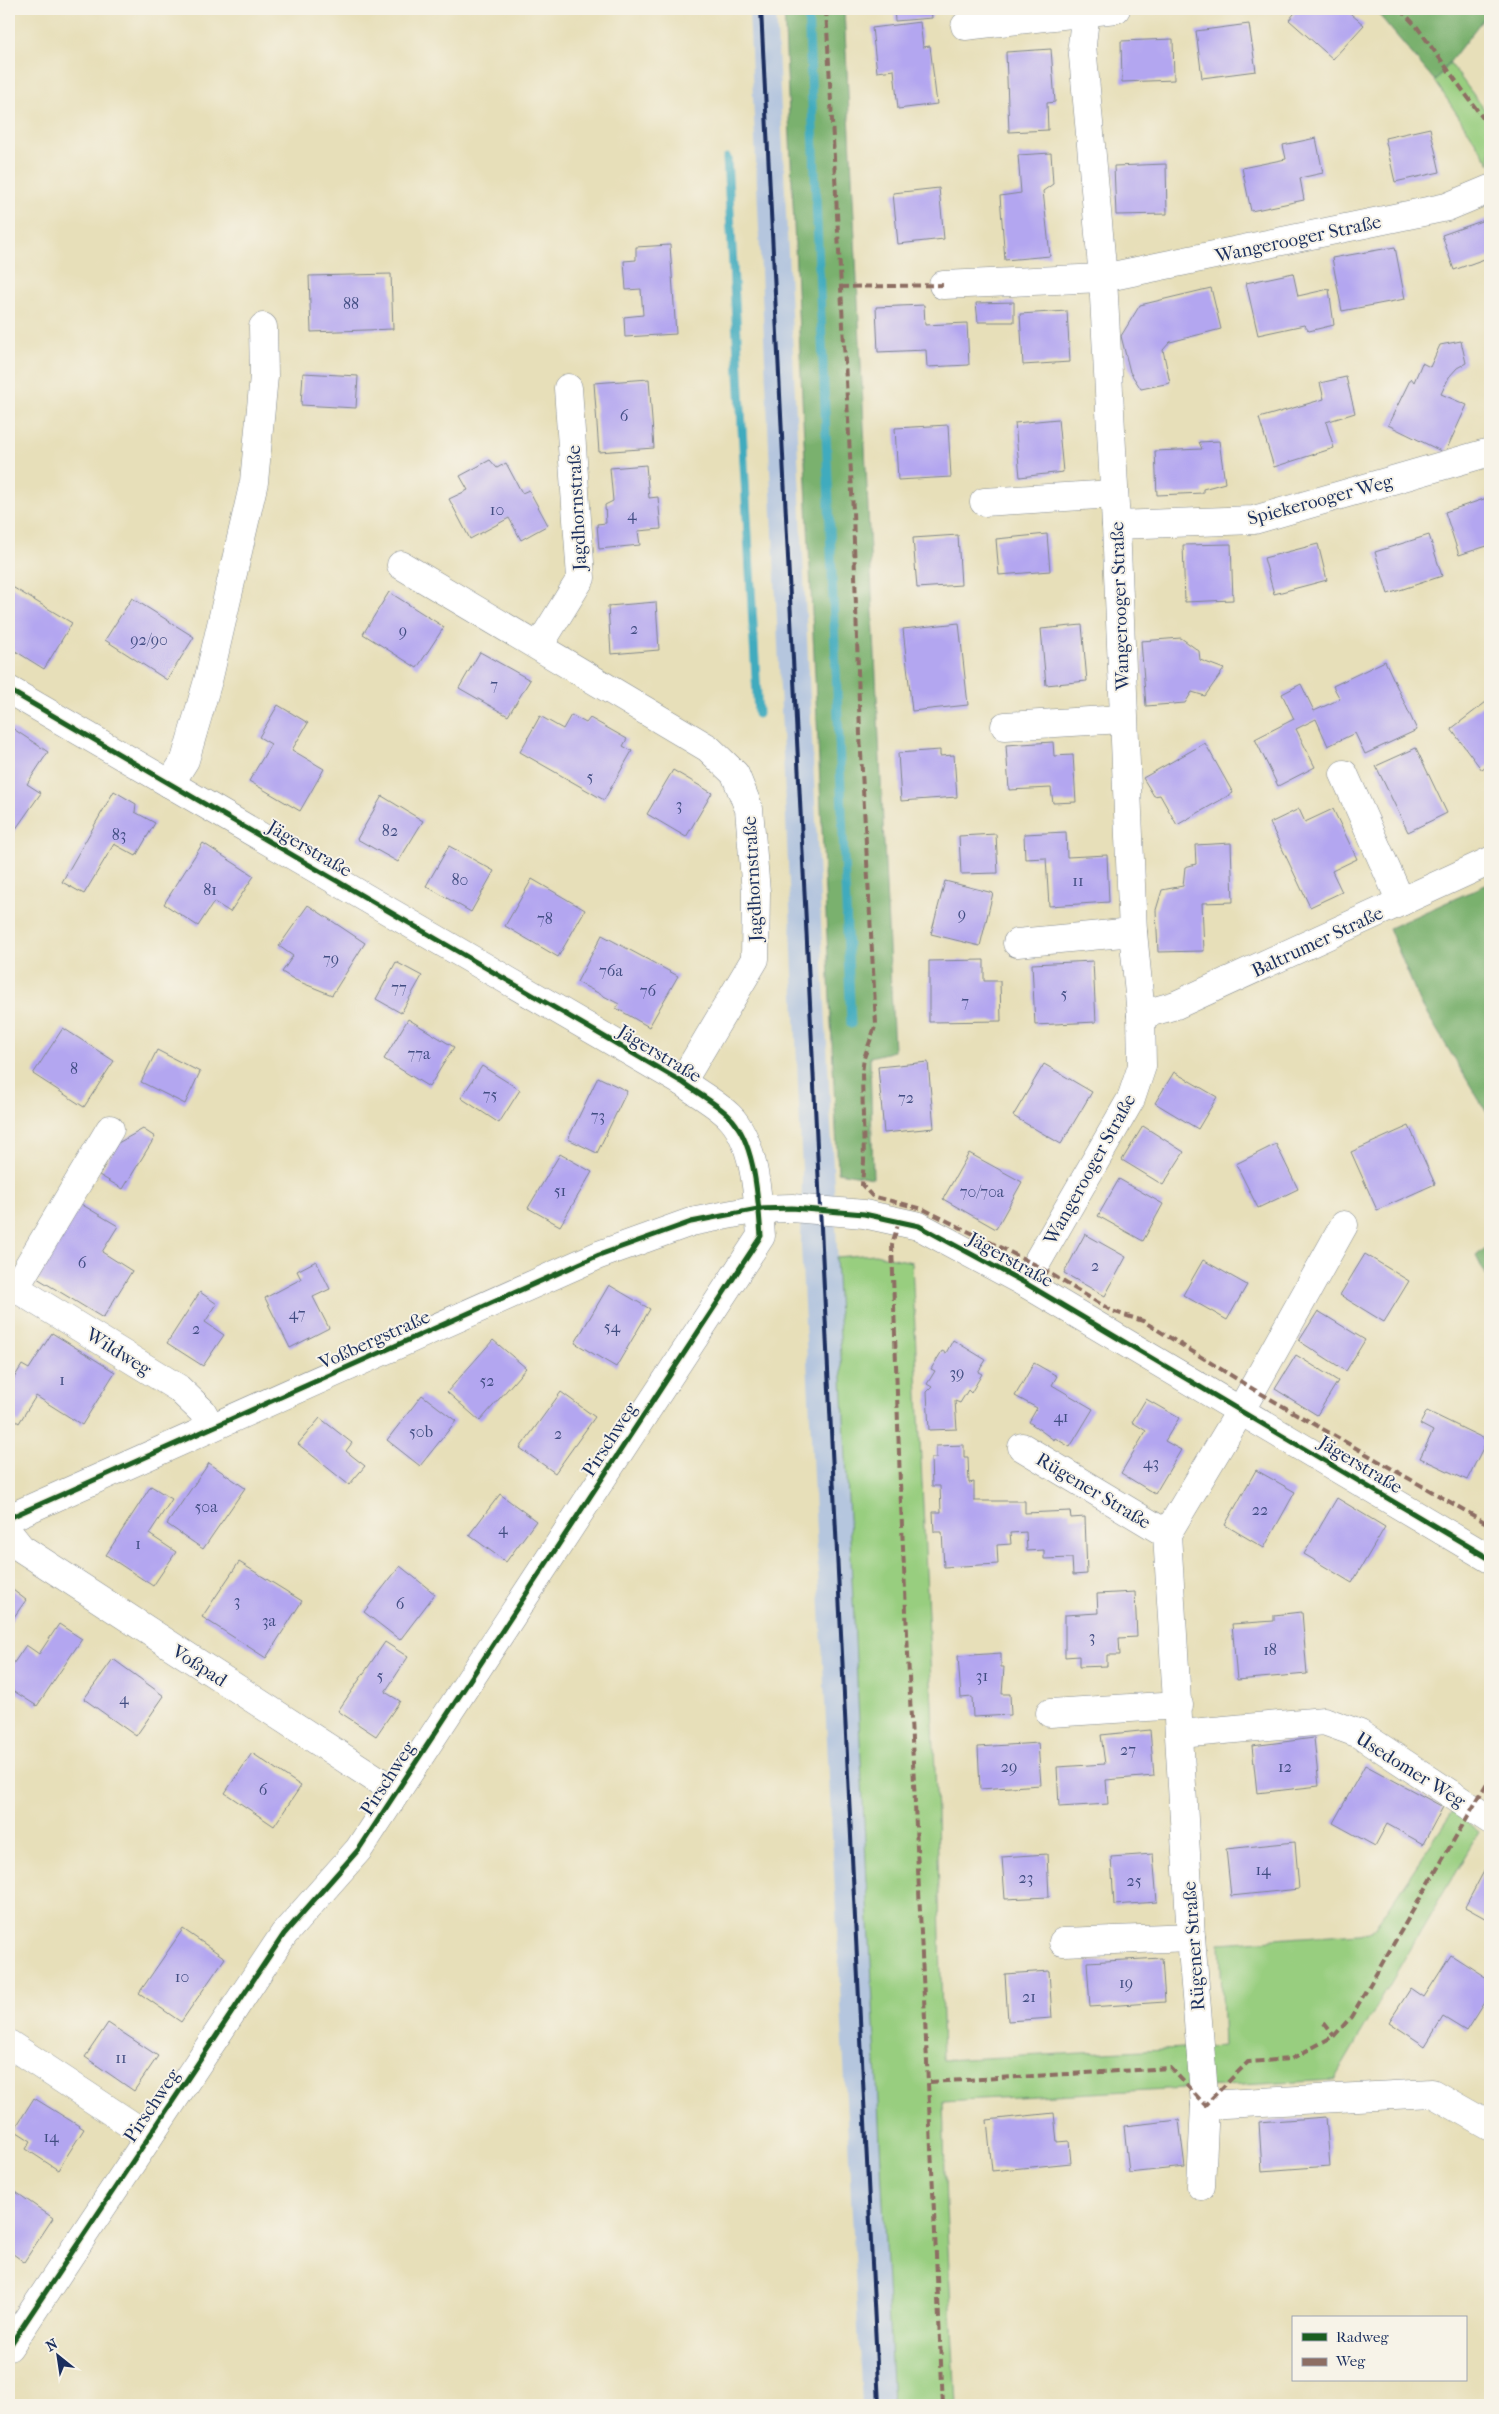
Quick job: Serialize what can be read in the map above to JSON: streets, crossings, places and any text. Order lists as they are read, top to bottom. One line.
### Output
{"streets":{"street":["Wangerooger Straße","Spiekerooger Weg","Jagdhornstraße","Jägerstraße","Baltrumer Straße","Voßbergstraße","Wildweg","Pirschweg","Rügener Straße","Voßpad","Usedomer Weg"]},"crossings":[["Wangerooger Straße","Spiekerooger Weg"],["Wangerooger Straße","Jägerstraße"],["Wangerooger Straße","Baltrumer Straße"],["Jagdhornstraße","Jägerstraße"],["Jägerstraße","Voßbergstraße"],["Jägerstraße","Pirschweg"],["Jägerstraße","Rügener Straße"],["Voßbergstraße","Wildweg"],["Voßbergstraße","Pirschweg"],["Pirschweg","Voßpad"],["Rügener Straße","Usedomer Weg"]],"house_numbers":["88","6","10","4","2","9","92/90","7","5","3","82","83","80","11","81","9","78","79","76a","77","76","5","7","77a","8","75","72","73","51","70/70a","6","2","47","54","2","39","1","52","41","50b","2","43","50a","22","4","1","3","6","3a","3","18","5","31","4","27","29","12","6","14","23","25","10","19","21","11","14"],"legend":["Radweg","Weg"],"north":"top left"}
